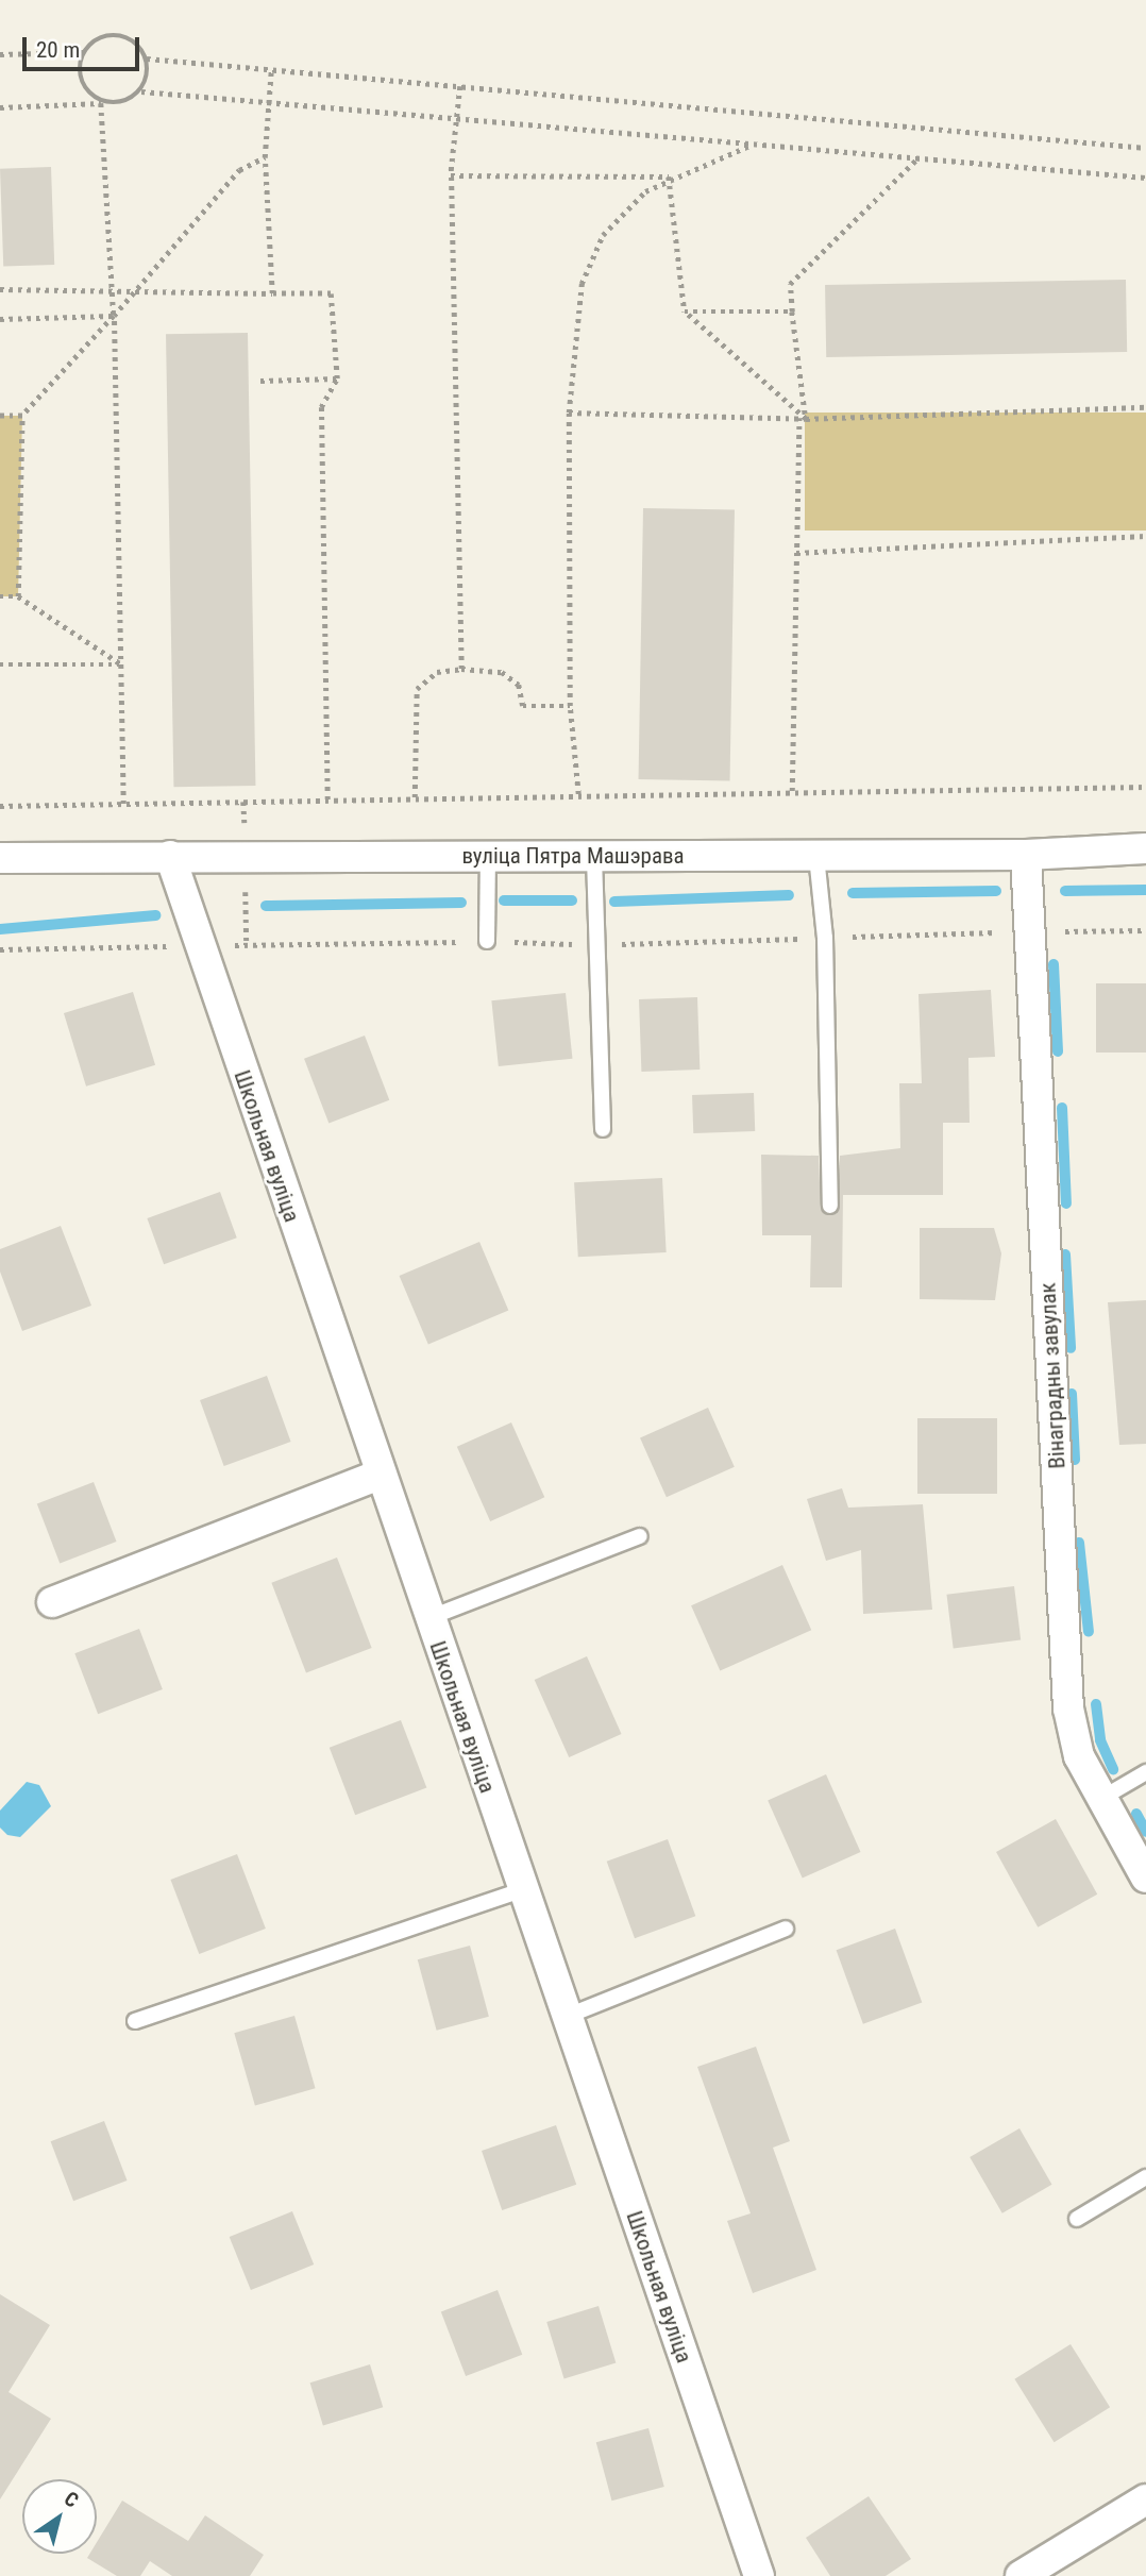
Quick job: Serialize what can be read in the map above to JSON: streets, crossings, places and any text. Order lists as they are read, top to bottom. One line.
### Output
{"streets":{"street":["вуліца Пятра Машэрава","Школьная вуліца","Вінаградны завулак"]},"crossings":[["вуліца Пятра Машэрава","Школьная вуліца"],["вуліца Пятра Машэрава","Вінаградны завулак"]],"scale_bar":"20 m","north":"top right"}
